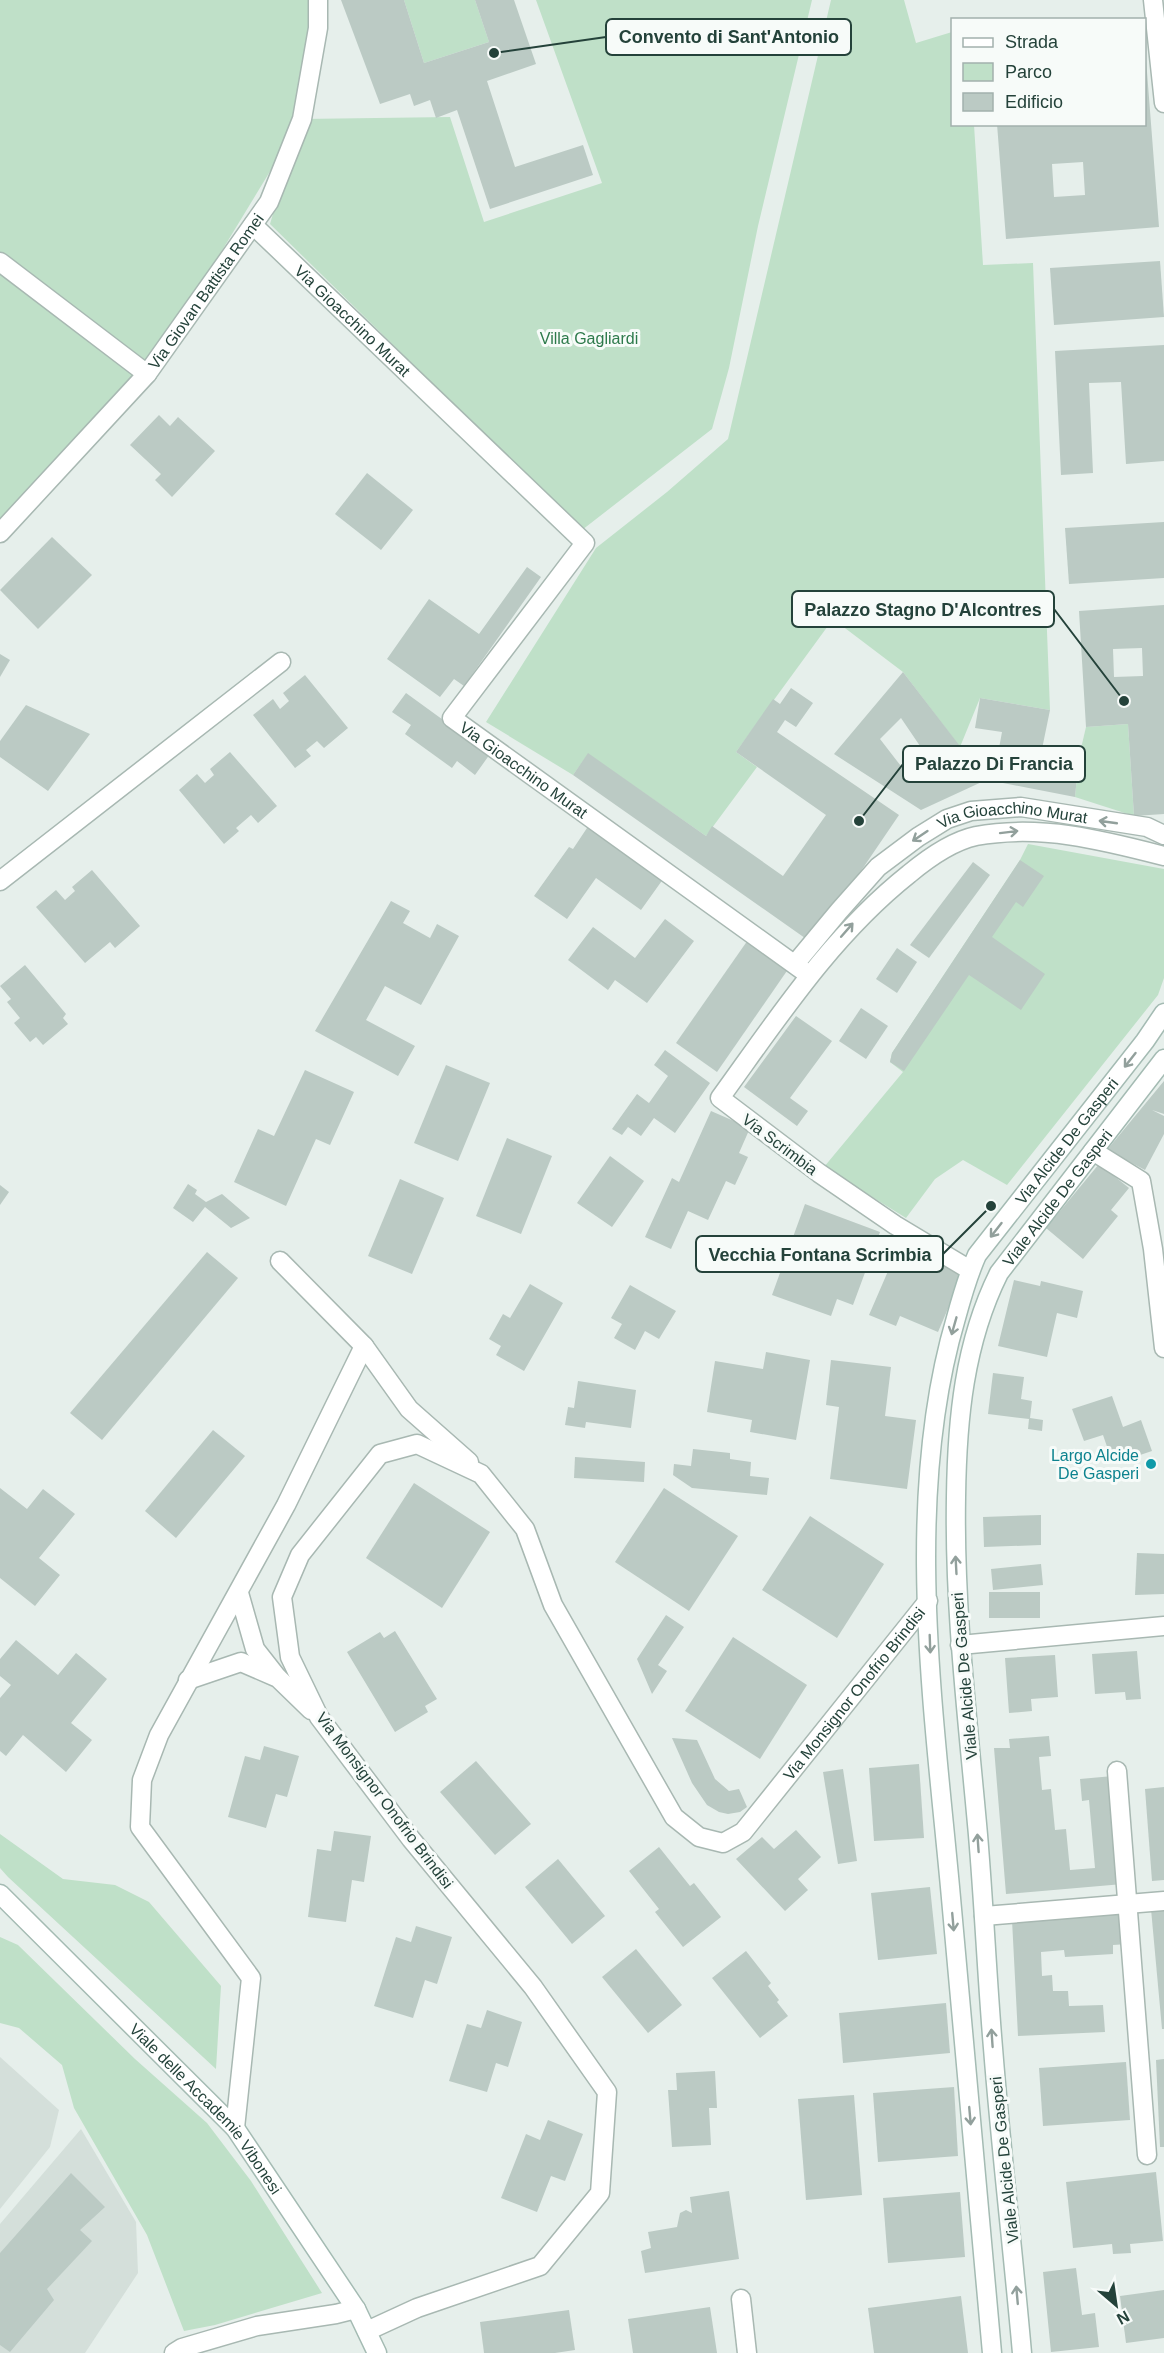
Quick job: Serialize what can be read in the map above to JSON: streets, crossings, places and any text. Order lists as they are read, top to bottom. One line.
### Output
{"streets":{"street":["Via Giovan Battista Romei","Via Gioacchino Murat","Via Alcide De Gasperi","Via Scrimbia","Viale Alcide De Gasperi","Via Monsignor Onofrio Brindisi","Viale delle Accademie Vibonesi"]},"crossings":[["Via Giovan Battista Romei","Via Gioacchino Murat"],["Via Gioacchino Murat","Via Scrimbia"],["Via Alcide De Gasperi","Via Scrimbia"],["Via Alcide De Gasperi","Viale Alcide De Gasperi"],["Via Scrimbia","Viale Alcide De Gasperi"],["Viale Alcide De Gasperi","Via Monsignor Onofrio Brindisi"],["Via Monsignor Onofrio Brindisi","Viale delle Accademie Vibonesi"]],"one_way":["Via Alcide De Gasperi"],"parks":["Villa Gagliardi"],"places":["Convento di Sant'Antonio","Palazzo Stagno D'Alcontres","Palazzo Di Francia","Vecchia Fontana Scrimbia","Largo Alcide De Gasperi"],"legend":["Strada","Parco","Edificio"],"north":"bottom right"}
